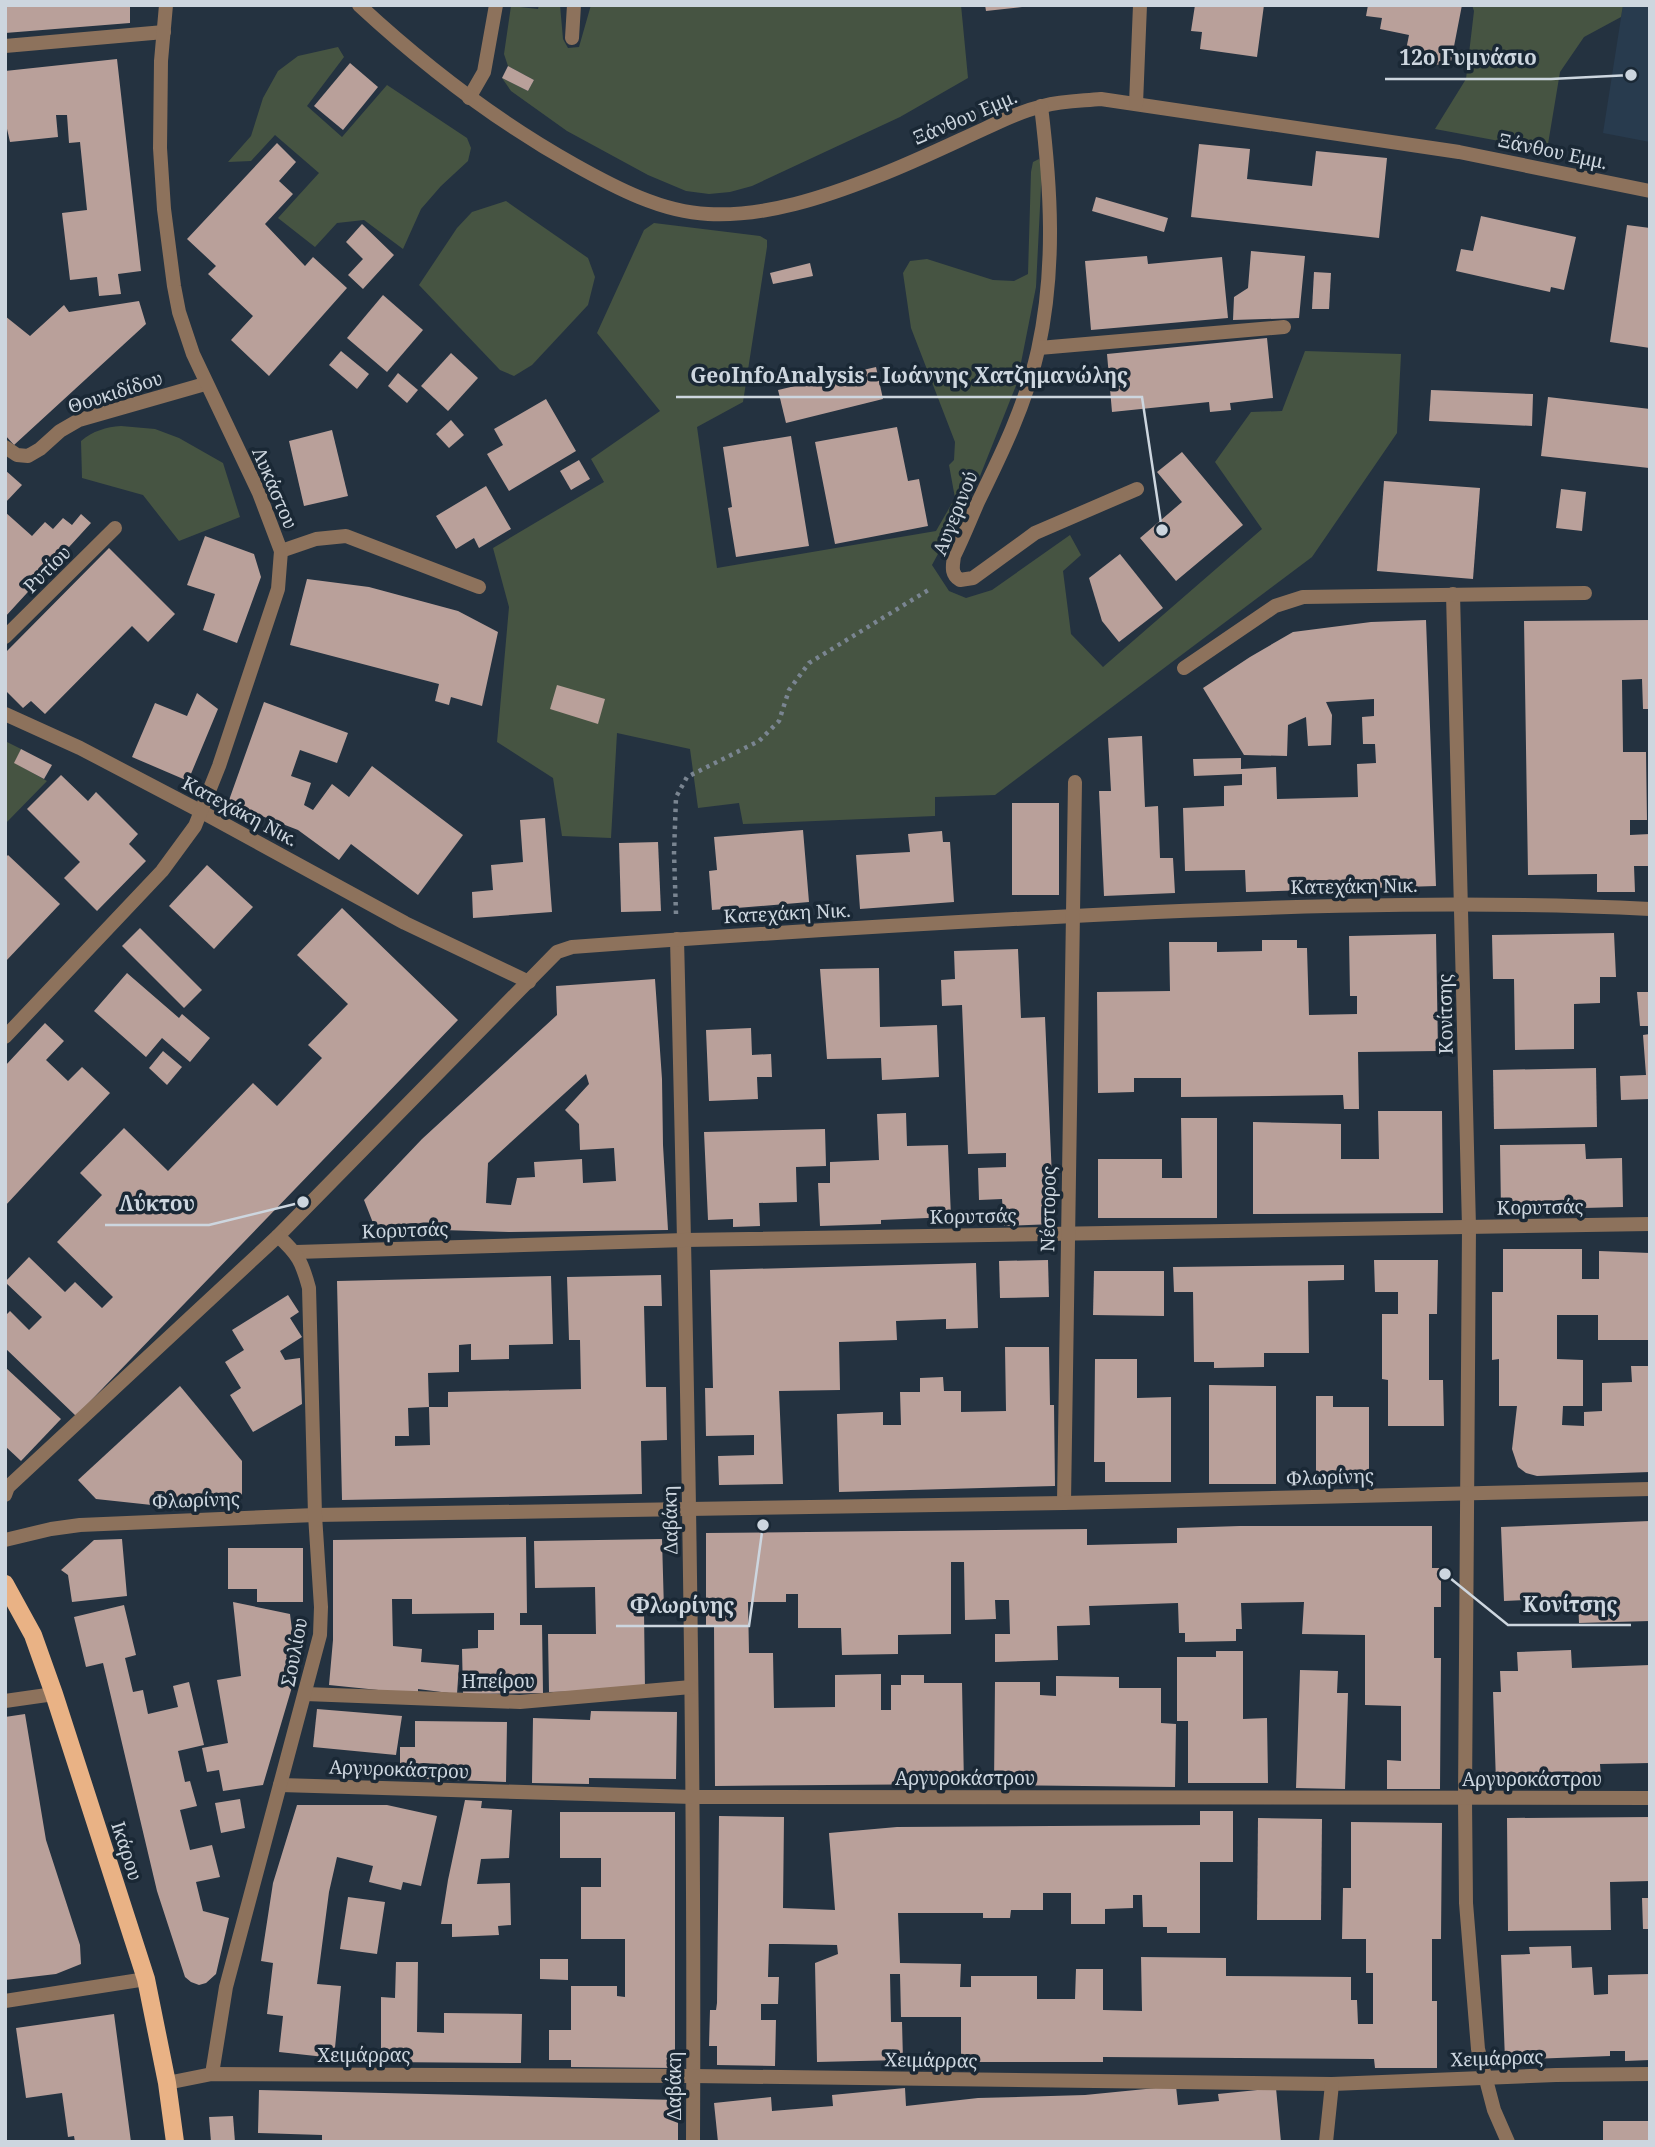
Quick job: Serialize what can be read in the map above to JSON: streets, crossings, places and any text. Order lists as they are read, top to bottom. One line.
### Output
{"streets":{"main road":["Ικάρου"],"street":["Ξάνθου Εμμ.","Θουκιδίδου","Λυκάστου","Αυγερινού","Ρυτίου","Κατεχάκη Νικ.","Κονίτσης","Κορυτσάς","Νέστορος","Φλωρίνης","Δαβάκη","Σουλίου","Ηπείρου","Αργυροκάστρου","Χειμάρρας"]},"crossings":[["Ξάνθου Εμμ.","Αυγερινού"],["Θουκιδίδου","Λυκάστου"],["Λυκάστου","Κατεχάκη Νικ."],["Κατεχάκη Νικ.","Κονίτσης"],["Κατεχάκη Νικ.","Νέστορος"],["Κατεχάκη Νικ.","Δαβάκη"],["Κονίτσης","Κορυτσάς"],["Κονίτσης","Φλωρίνης"],["Κονίτσης","Αργυροκάστρου"],["Κονίτσης","Χειμάρρας"],["Κορυτσάς","Νέστορος"],["Κορυτσάς","Δαβάκη"],["Κορυτσάς","Σουλίου"],["Νέστορος","Φλωρίνης"],["Φλωρίνης","Δαβάκη"],["Φλωρίνης","Σουλίου"],["Δαβάκη","Ηπείρου"],["Δαβάκη","Αργυροκάστρου"],["Δαβάκη","Χειμάρρας"],["Σουλίου","Ηπείρου"],["Σουλίου","Αργυροκάστρου"],["Σουλίου","Χειμάρρας"],["Ικάρου","Χειμάρρας"]],"places":["12o Γυμνάσιο","GeoInfoAnalysis - Ιωάννης Χατζημανώλης","Λύκτου","Φλωρίνης","Κονίτσης"]}
